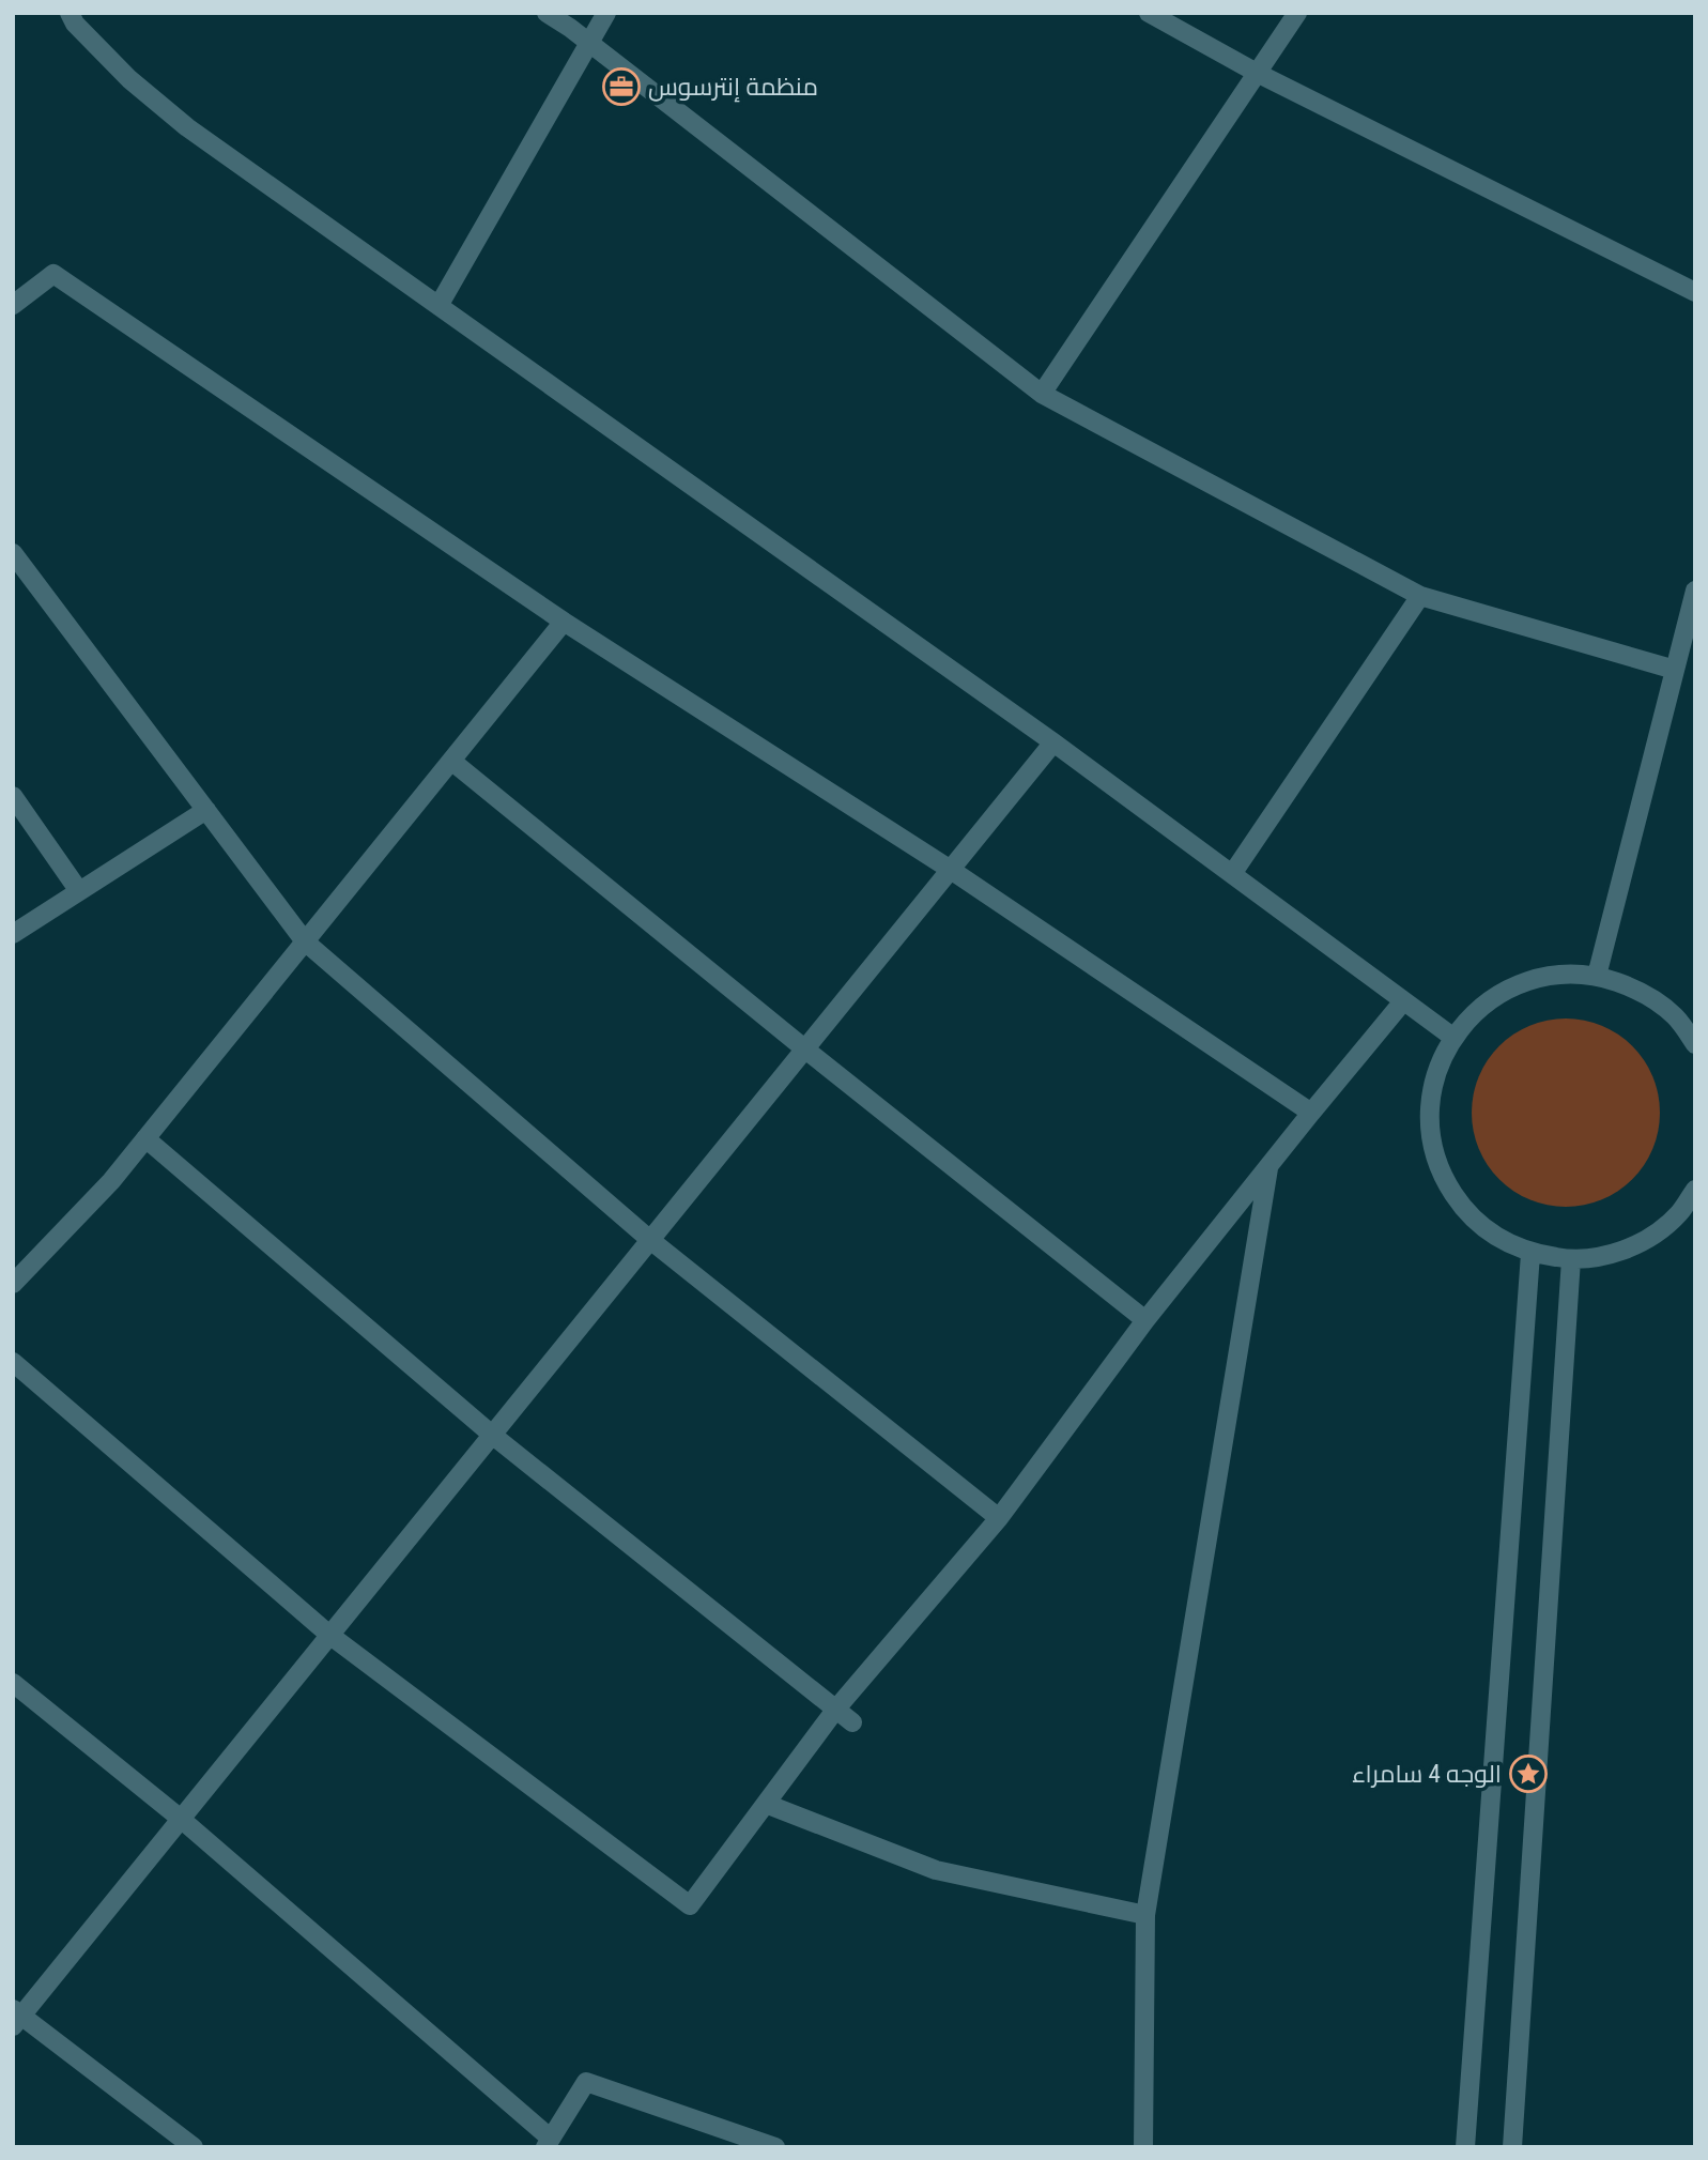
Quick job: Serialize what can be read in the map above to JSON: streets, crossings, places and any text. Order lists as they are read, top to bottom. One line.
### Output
{"places":{"office":["منظمة إنترسوس"],"place":["الوجه 4 سامراء"]}}
